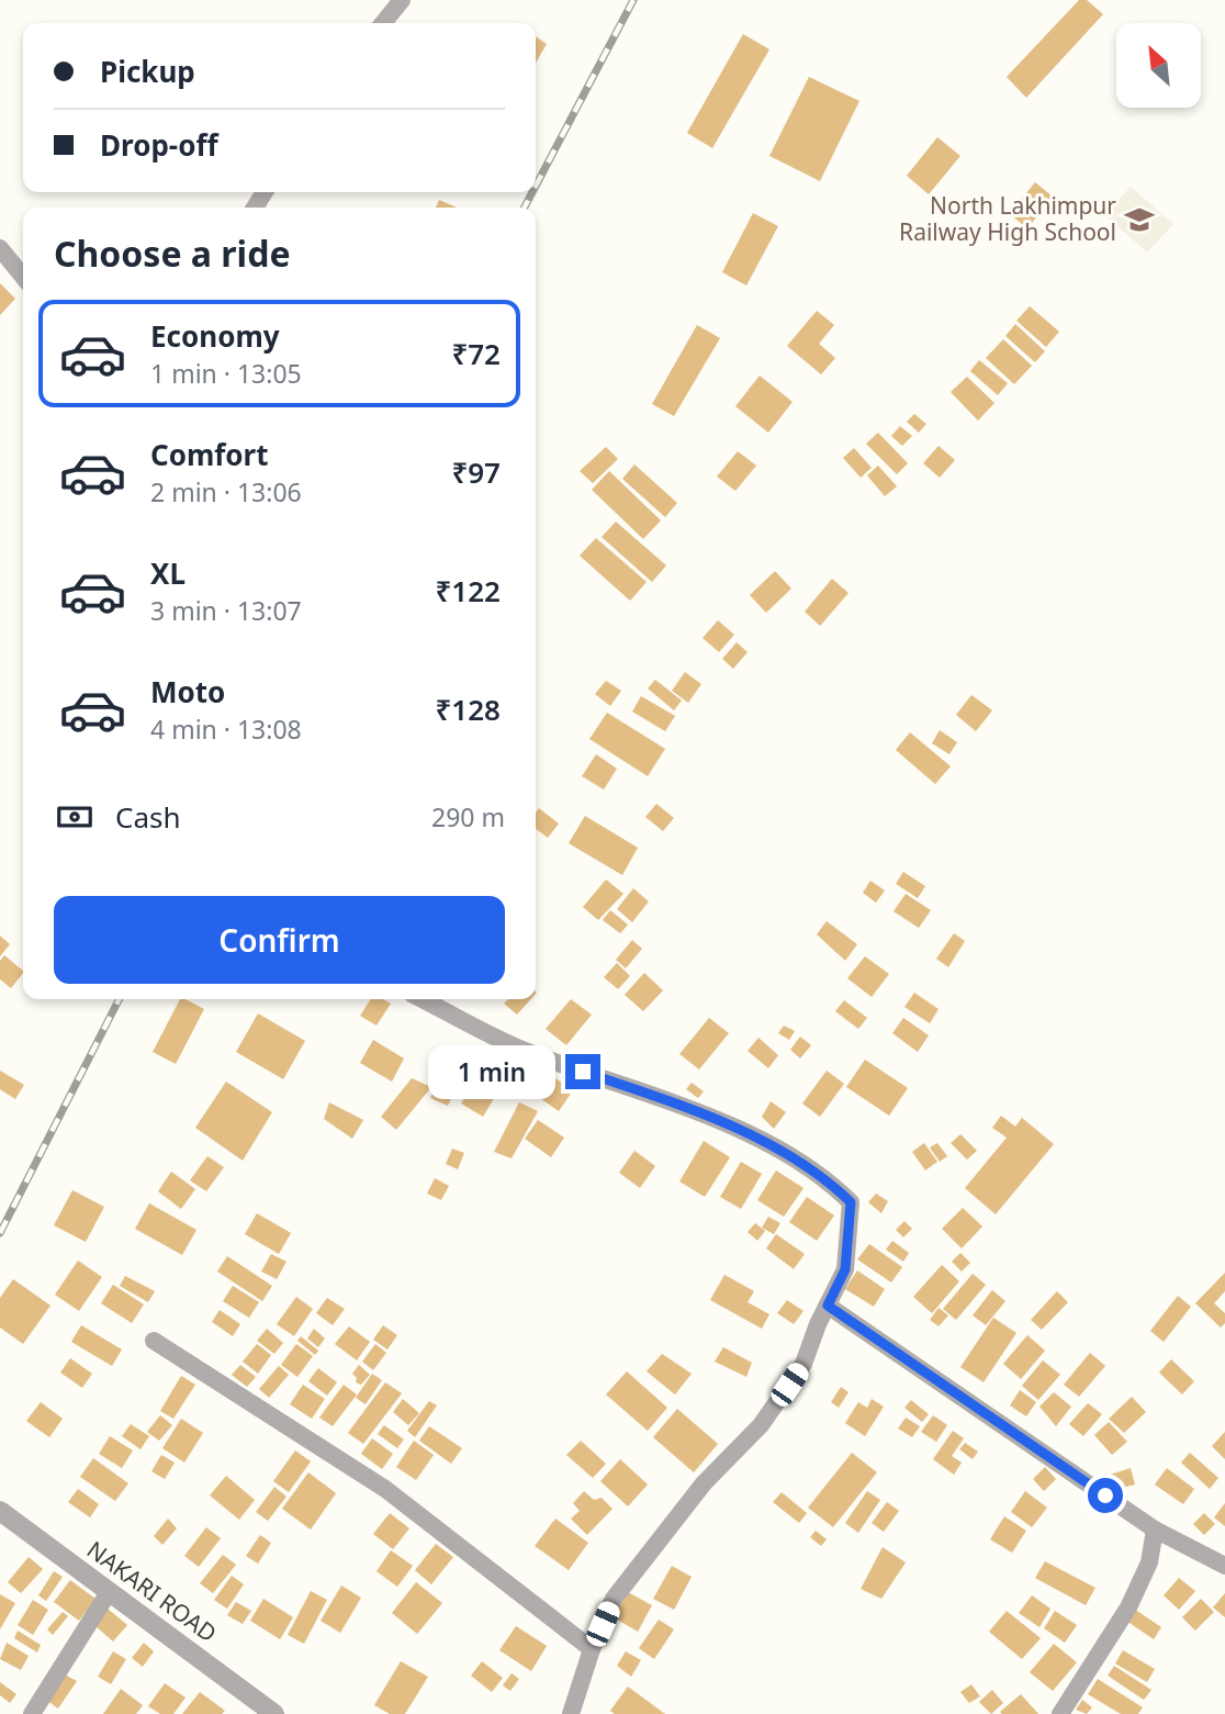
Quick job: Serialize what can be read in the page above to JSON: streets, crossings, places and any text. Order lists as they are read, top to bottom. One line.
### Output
{"streets":{"street":["NAKARI ROAD"]},"places":{"school or university":["North Lakhimpur Railway High School"]},"north":"top left","page":{"banner":["Pickup","Drop-off"],"heading":"Choose a ride","list":[{"name":"Economy","note":"1 min · 13:05","value":"₹72"},{"name":"Comfort","note":"2 min · 13:06","value":"₹97"},{"name":"XL","note":"3 min · 13:07","value":"₹122"},{"name":"Moto","note":"4 min · 13:08","value":"₹128"}],"pay":["Cash","290 m"],"buttons":"Confirm","bubble":"1 min"}}
